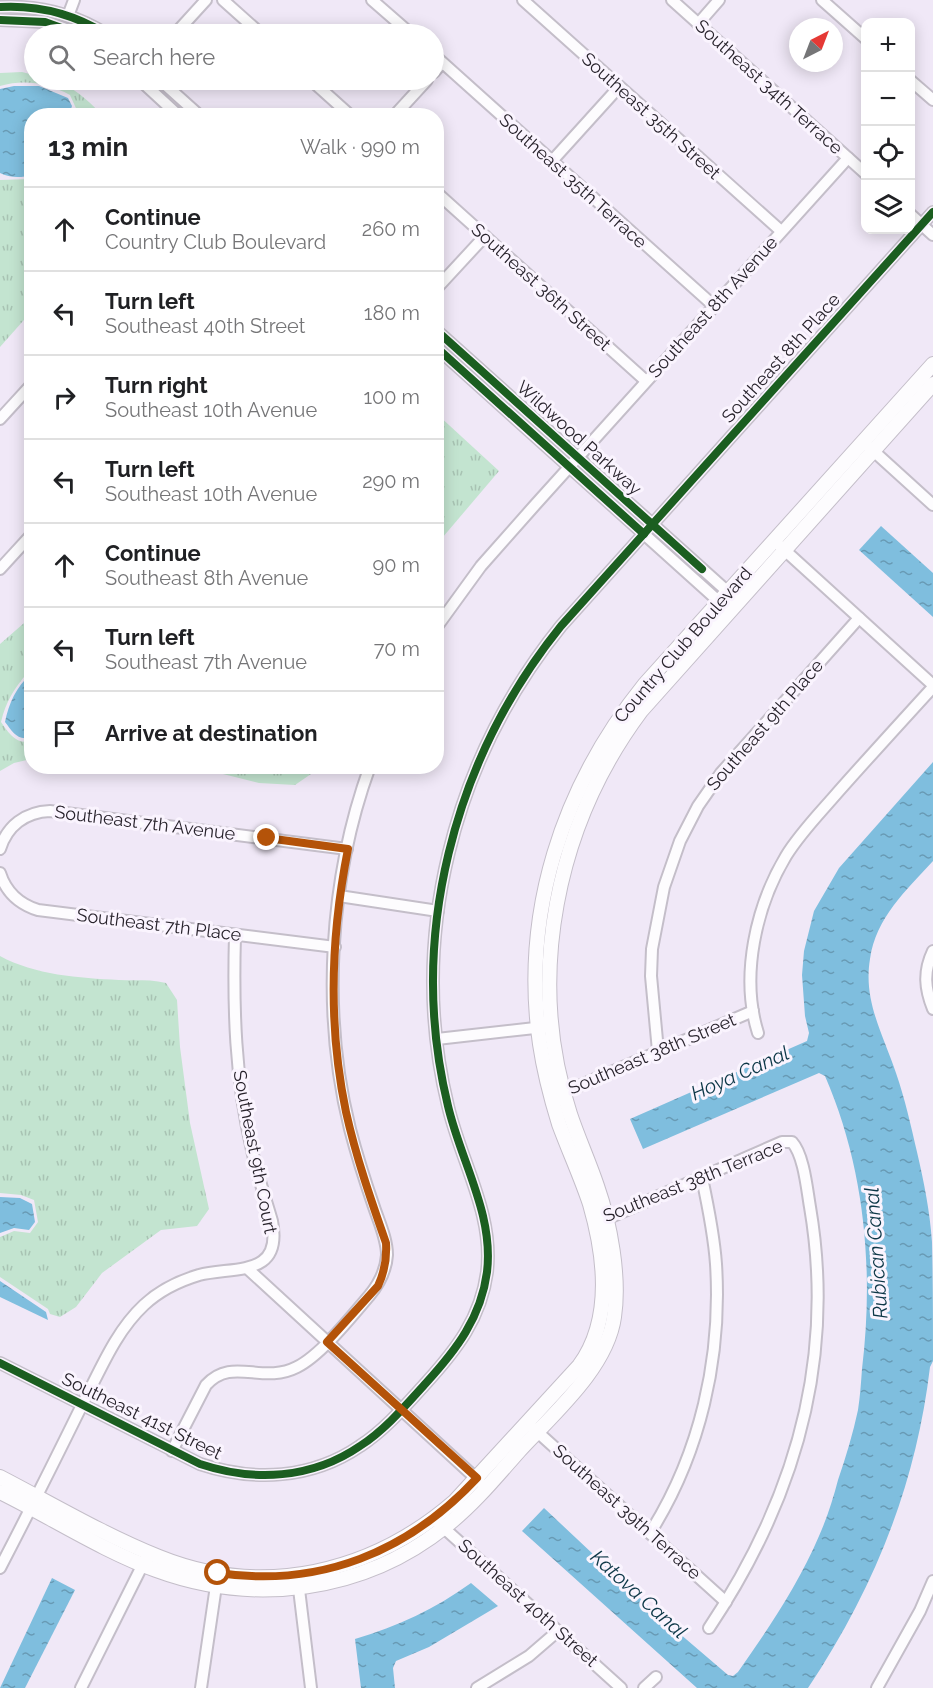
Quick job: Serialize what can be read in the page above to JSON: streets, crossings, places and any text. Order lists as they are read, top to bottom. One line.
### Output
{"streets":{"main road":["Country Club Boulevard"],"street":["Southeast 34th Terrace","Southeast 35th Street","Southeast 35th Terrace","Southeast 36th Street","Southeast 8th Avenue","Southeast 8th Place","Wildwood Parkway","Southeast 9th Place","Southeast 7th Avenue","Southeast 7th Place","Southeast 38th Street","Southeast 9th Court","Southeast 38th Terrace","Southeast 41st Street","Southeast 39th Terrace","Southeast 40th Street"]},"crossings":[["Southeast 34th Terrace","Southeast 8th Avenue"],["Southeast 35th Street","Southeast 8th Avenue"],["Southeast 35th Terrace","Southeast 8th Avenue"],["Southeast 36th Street","Southeast 8th Avenue"],["Southeast 8th Avenue","Wildwood Parkway"],["Southeast 8th Place","Wildwood Parkway"],["Wildwood Parkway","Country Club Boulevard"],["Country Club Boulevard","Southeast 38th Street"],["Country Club Boulevard","Southeast 38th Terrace"],["Country Club Boulevard","Southeast 39th Terrace"],["Country Club Boulevard","Southeast 40th Street"],["Southeast 9th Place","Southeast 38th Street"],["Southeast 7th Place","Southeast 9th Court"],["Southeast 38th Terrace","Southeast 39th Terrace"]],"water":["Hoya Canal","Rubican Canal","Katova Canal"],"north":"top right","page":{"map_buttons":["+","−"],"search":"Search here","heading":["13 min","Walk · 990 m"],"list":[["Continue","Country Club Boulevard","260 m"],["Turn left","Southeast 40th Street","180 m"],["Turn right","Southeast 10th Avenue","100 m"],["Turn left","Southeast 10th Avenue","290 m"],["Continue","Southeast 8th Avenue","90 m"],["Turn left","Southeast 7th Avenue","70 m"],"Arrive at destination"]}}
